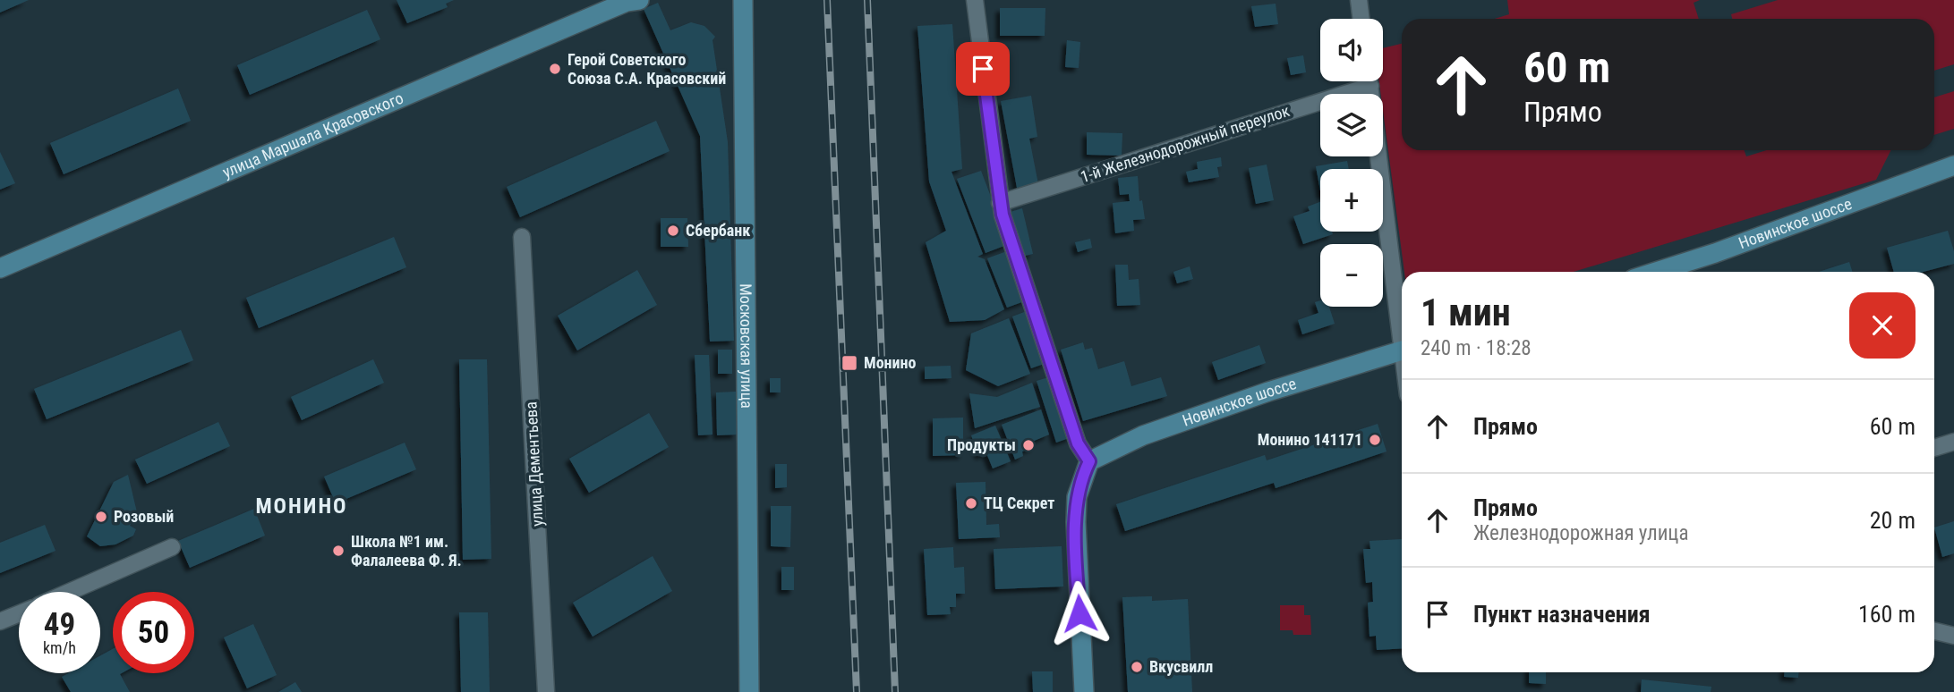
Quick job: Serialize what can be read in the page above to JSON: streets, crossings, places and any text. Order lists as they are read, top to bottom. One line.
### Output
{"streets":{"street":["улица Маршала Красовского","1-й Железнодорожный переулок","Новинское шоссе","Московская улица","улица Дементьева"]},"districts":["МОНИНО"],"places":{"other":["Герой Советского Союза С.А. Красовский","Сбербанк","Монино 141171","Продукты","ТЦ Секрет","Розовый","Школа №1 им. Фалалеева Ф. Я.","Вкусвилл"],"transit":["Монино"]},"page":{"map_buttons":["+","−"],"turn":["60 m","Прямо"],"heading":["1 мин","240 m · 18:28"],"list":[{"name":"Прямо","value":"60 m"},{"name":"Прямо","note":"Железнодорожная улица","value":"20 m"},{"name":"Пункт назначения","value":"160 m"}],"speed":"49 km/h","limit":"50"}}
